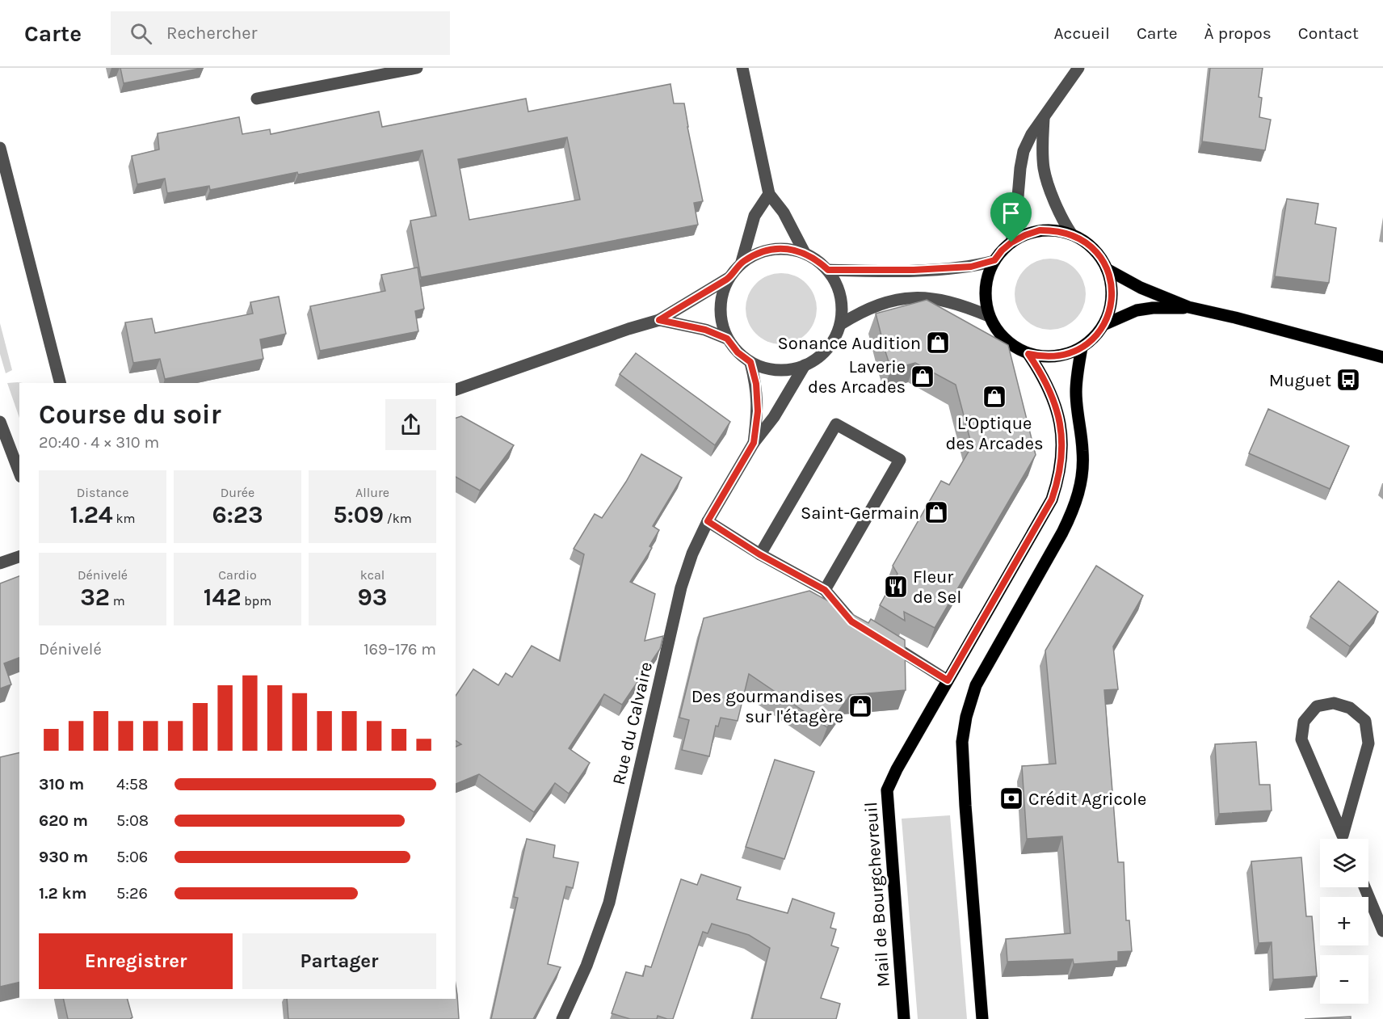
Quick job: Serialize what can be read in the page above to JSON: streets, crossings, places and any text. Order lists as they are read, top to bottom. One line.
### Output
{"streets":{"main road":["Mail de Bourgchevreuil"],"street":["Rue du Calvaire"]},"places":{"shop":["Sonance Audition","Laverie des Arcades","L'Optique des Arcades","Saint-Germain","Des gourmandises sur l'étagère"],"bus stop":["Muguet"],"restaurant":["Fleur de Sel"],"bank":["Crédit Agricole"]},"page":{"header":"Carte","search":"Rechercher","nav":["Accueil","Carte","À propos","Contact"],"heading":["Course du soir","20:40 · 4 × 310 m"],"stats":[["Distance","1.24 km"],["Durée","6:23"],["Allure","5:09 /km"],["Dénivelé","32 m"],["Cardio","142 bpm"],["kcal","93"]],"chart":["Dénivelé","169–176 m"],"list":[{"name":"310 m","note":"4:58"},{"name":"620 m","note":"5:08"},{"name":"930 m","note":"5:06"},{"name":"1.2 km","note":"5:26"}],"map_buttons":["+","−"],"buttons":["Enregistrer","Partager"]}}
